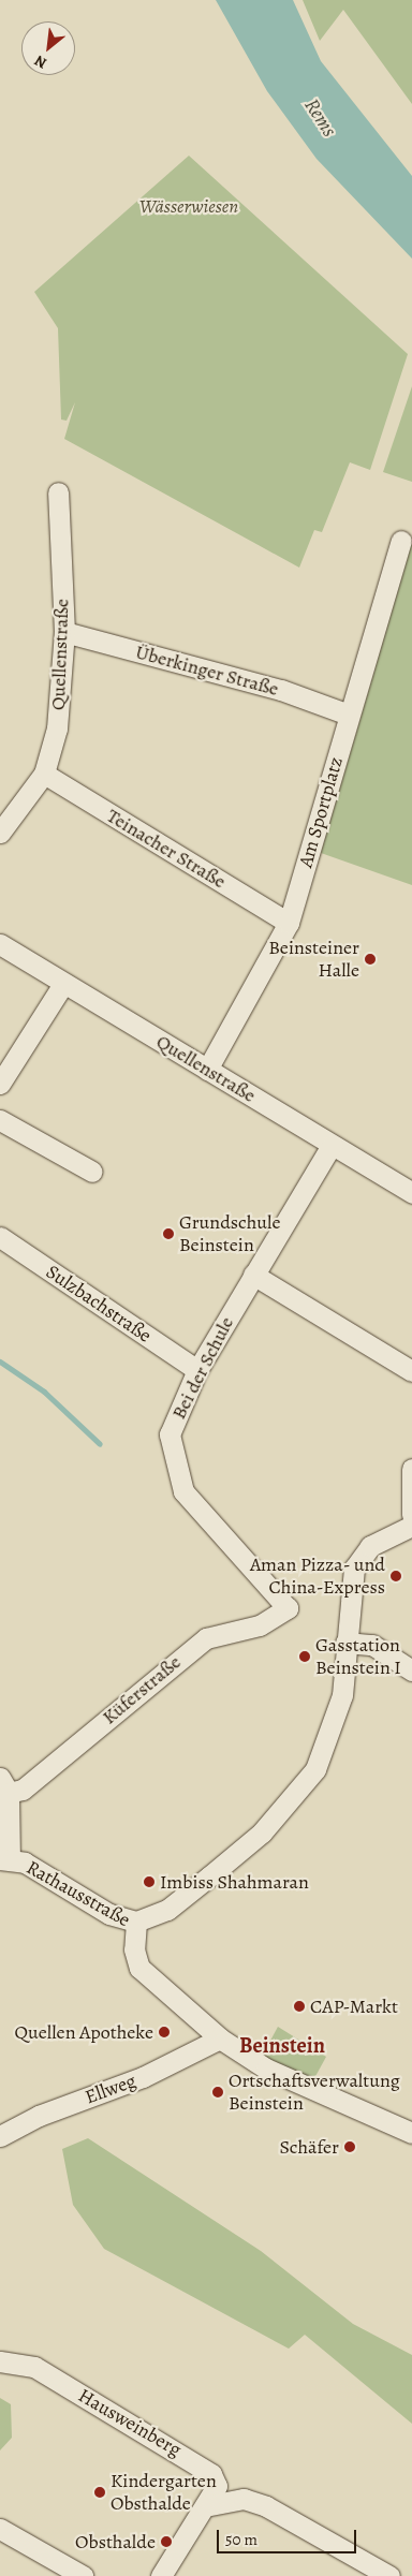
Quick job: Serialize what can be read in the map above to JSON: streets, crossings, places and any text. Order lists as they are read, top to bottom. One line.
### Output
{"streets":{"street":["Quellenstraße","Überkinger Straße","Am Sportplatz","Teinacher Straße","Sulzbachstraße","Bei der Schule","Küferstraße","Rathausstraße","Ellweg","Hausweinberg"]},"crossings":[["Quellenstraße","Überkinger Straße"],["Quellenstraße","Am Sportplatz"],["Quellenstraße","Teinacher Straße"],["Quellenstraße","Bei der Schule"],["Überkinger Straße","Am Sportplatz"],["Am Sportplatz","Teinacher Straße"],["Sulzbachstraße","Bei der Schule"],["Bei der Schule","Küferstraße"],["Rathausstraße","Ellweg"]],"districts":["Beinstein"],"water":["Rems"],"parks":["Wässerwiesen"],"places":["Beinsteiner Halle","Grundschule Beinstein","Aman Pizza- und China-Express","Gasstation Beinstein I","Imbiss Shahmaran","CAP-Markt","Quellen Apotheke","Ortschaftsverwaltung Beinstein","Schäfer","Kindergarten Obsthalde","Obsthalde"],"scale_bar":"50 m","north":"bottom left"}
